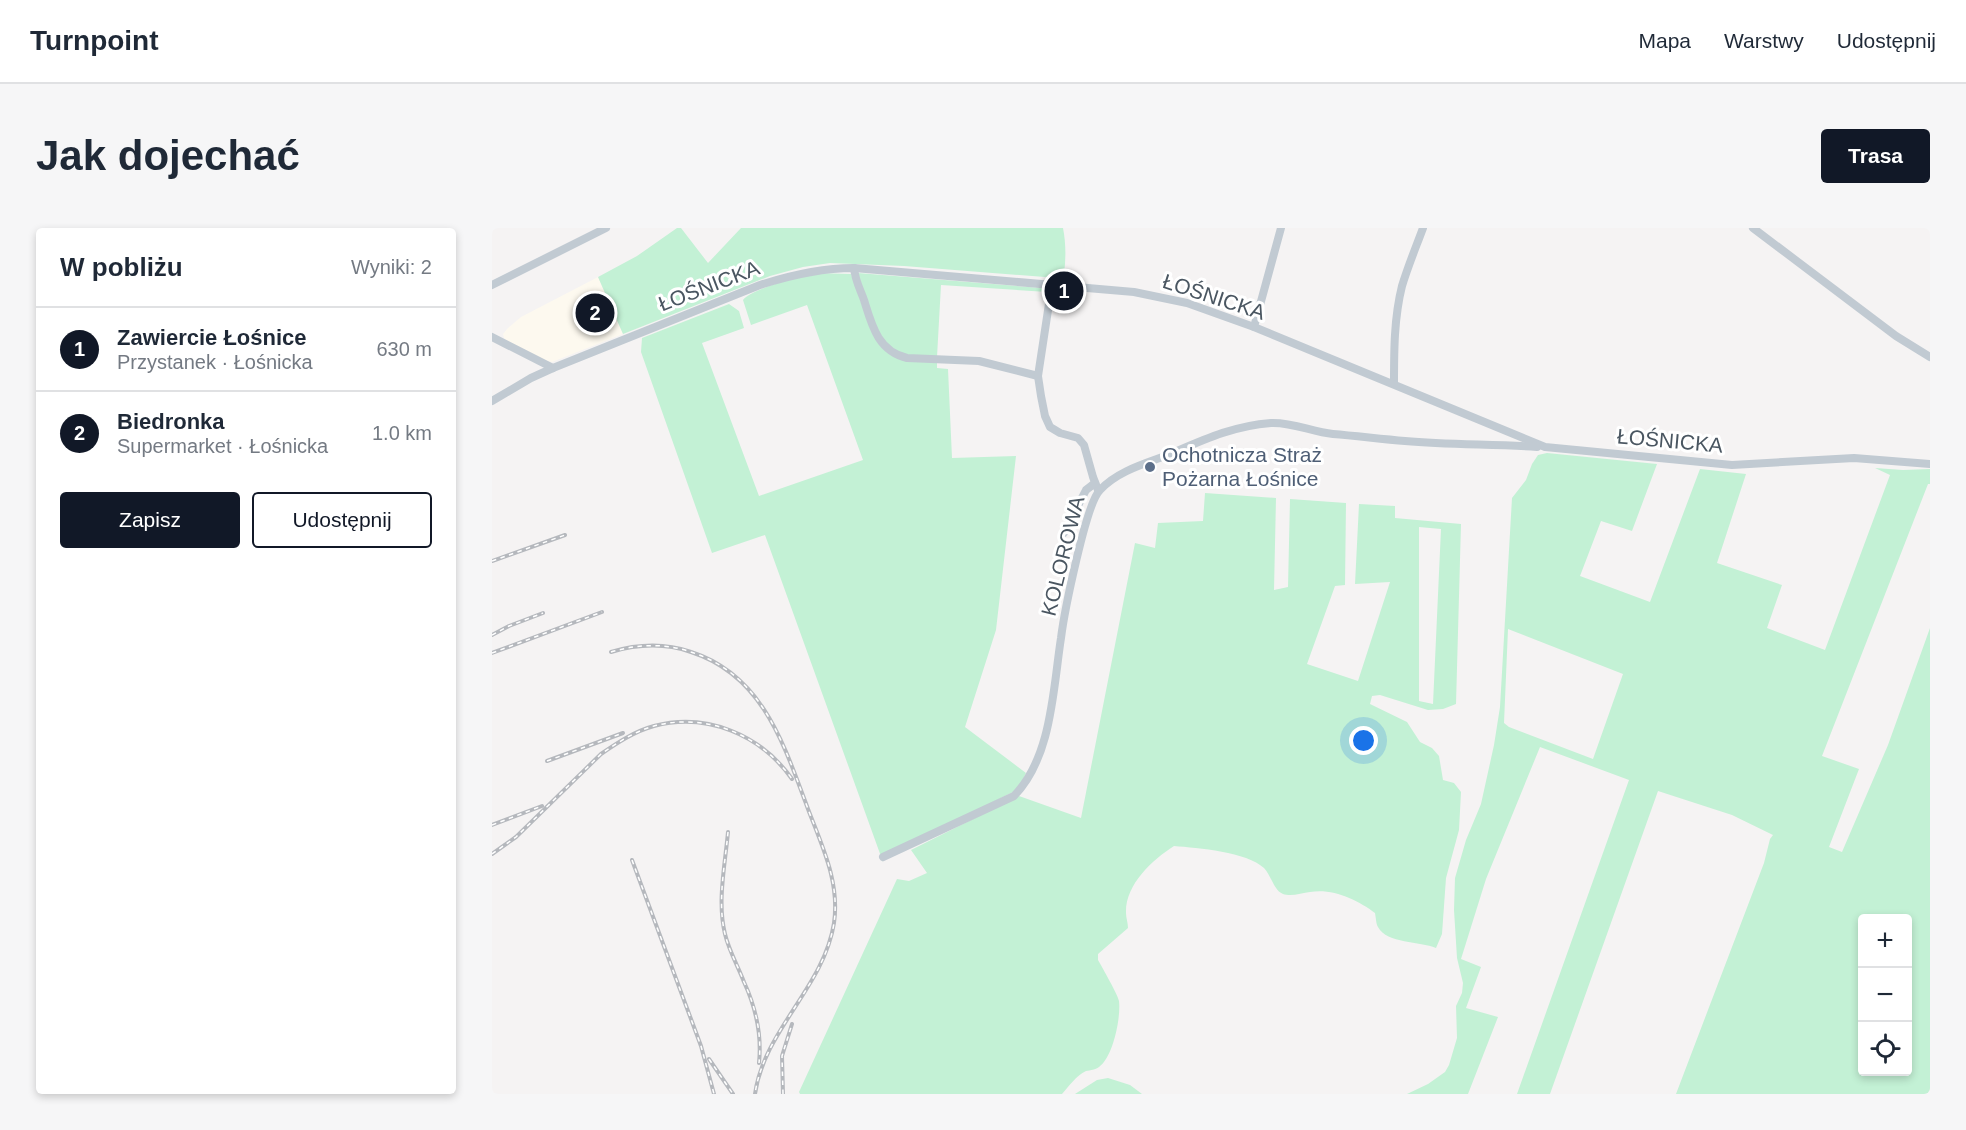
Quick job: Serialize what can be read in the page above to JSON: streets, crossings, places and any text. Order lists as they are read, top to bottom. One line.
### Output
{"streets":{"street":["ŁOŚNICKA","KOLOROWA"]},"crossings":[["ŁOŚNICKA","KOLOROWA"]],"places":["Ochotnicza Straż Pożarna Łośnice"],"page":{"header":"Turnpoint","nav":["Mapa","Warstwy","Udostępnij"],"buttons":["Trasa",["Zapisz","Udostępnij"]],"title":"Jak dojechać","heading":["W pobliżu","Wyniki: 2"],"pins":["1","2"],"list":[{"mark":"1","name":"Zawiercie Łośnice","note":"Przystanek · Łośnicka","value":"630 m"},{"mark":"2","name":"Biedronka","note":"Supermarket · Łośnicka","value":"1.0 km"}],"map_buttons":["+","−"]}}
